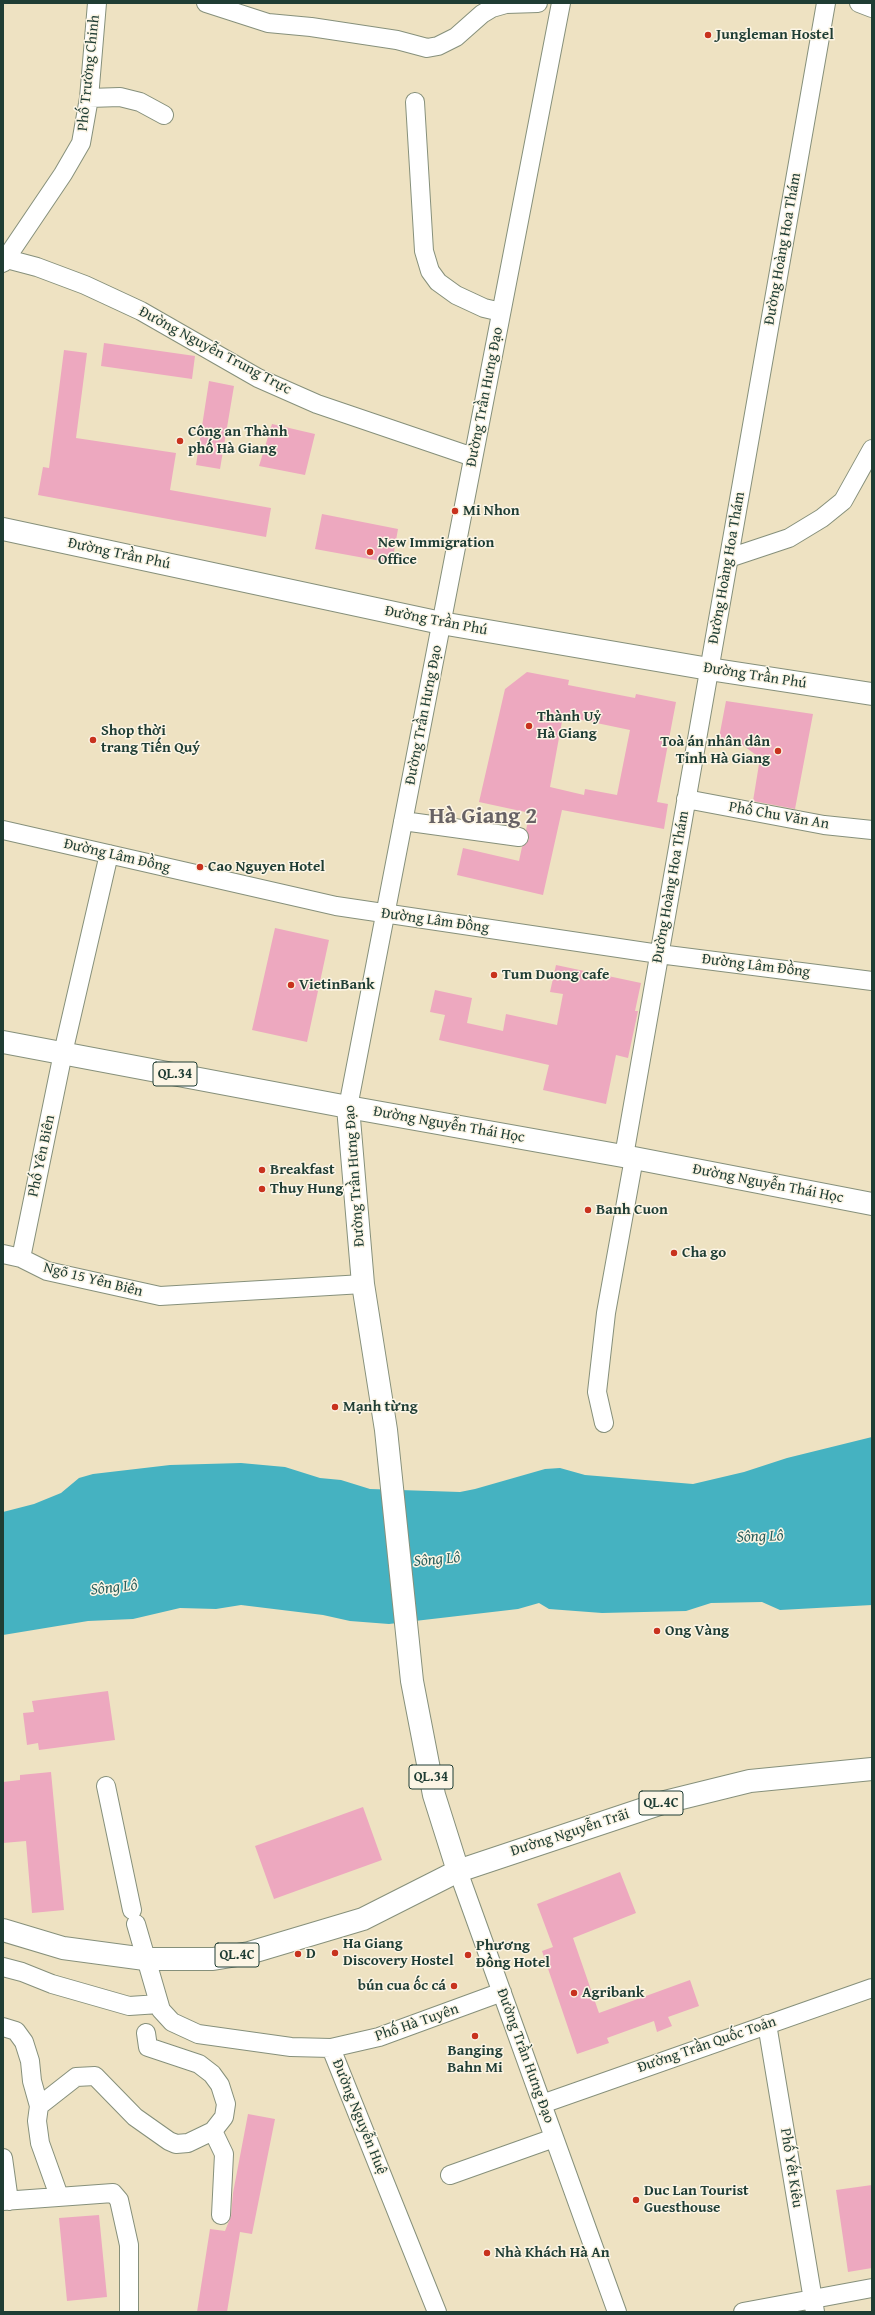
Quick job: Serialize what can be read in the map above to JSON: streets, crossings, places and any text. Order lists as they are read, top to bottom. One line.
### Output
{"streets":{"main road":["Đường Trần Hưng Đạo","Đường Trần Phú","QL.34","Đường Nguyễn Thái Học","QL.4C","Đường Nguyễn Trãi"],"street":["Phố Trường Chinh","Đường Hoàng Hoa Thám","Đường Nguyễn Trung Trực","Phố Chu Văn An","Đường Lâm Đồng","Phố Yên Biên","Ngõ 15 Yên Biên","Phố Hà Tuyên","Đường Trần Quốc Toản","Đường Nguyễn Huệ","Phố Yết Kiêu"]},"crossings":[["Phố Trường Chinh","Đường Nguyễn Trung Trực"],["Đường Hoàng Hoa Thám","Đường Trần Phú"],["Đường Hoàng Hoa Thám","Phố Chu Văn An"],["Đường Hoàng Hoa Thám","Đường Lâm Đồng"],["Đường Hoàng Hoa Thám","Đường Nguyễn Thái Học"],["Đường Nguyễn Trung Trực","Đường Trần Hưng Đạo"],["Đường Trần Hưng Đạo","Đường Trần Phú"],["Đường Trần Hưng Đạo","Đường Lâm Đồng"],["Đường Trần Hưng Đạo","Đường Nguyễn Thái Học"],["Đường Trần Hưng Đạo","Ngõ 15 Yên Biên"],["Đường Trần Hưng Đạo","QL.4C"],["Đường Trần Hưng Đạo","Đường Nguyễn Trãi"],["Đường Trần Hưng Đạo","Phố Hà Tuyên"],["Đường Trần Hưng Đạo","Đường Trần Quốc Toản"],["Đường Lâm Đồng","Phố Yên Biên"],["Đường Nguyễn Thái Học","Phố Yên Biên"],["Phố Yên Biên","Ngõ 15 Yên Biên"],["QL.4C","Đường Nguyễn Trãi"],["QL.4C","Đường Nguyễn Huệ"],["Phố Hà Tuyên","Đường Nguyễn Huệ"],["Đường Trần Quốc Toản","Phố Yết Kiêu"]],"districts":["Hà Giang 2"],"water":["Sông Lô"],"places":["Jungleman Hostel","Công an Thành phố Hà Giang","Mi Nhon","New Immigration Office","Thành Uỷ Hà Giang","Shop thời trang Tiến Quý","Toà án nhân dân Tỉnh Hà Giang","Cao Nguyen Hotel","Tum Duong cafe","VietinBank","Breakfast","Thuy Hung","Banh Cuon","Cha go","Mạnh từng","Ong Vàng","Ha Giang Discovery Hostel","D","Phương Đồng Hotel","bún cua ốc cá","Agribank","Banging Bahn Mi","Duc Lan Tourist Guesthouse","Nhà Khách Hà An"]}
